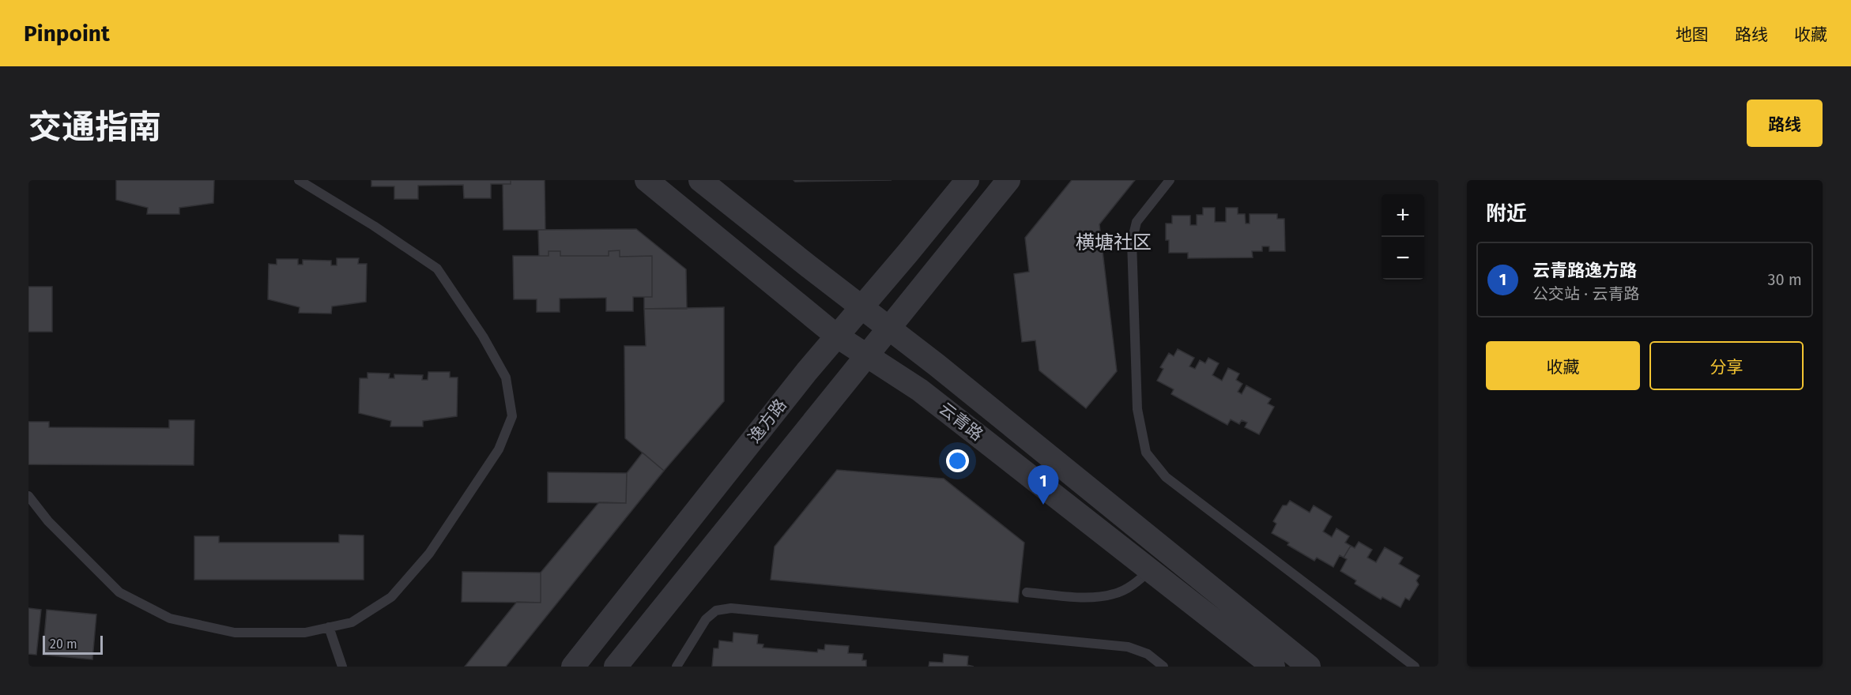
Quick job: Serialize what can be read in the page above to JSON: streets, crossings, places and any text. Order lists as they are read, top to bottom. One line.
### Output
{"streets":{"street":["逸方路","云青路"]},"crossings":[["逸方路","云青路"]],"districts":["横塘社区"],"scale_bar":"20 m","page":{"header":"Pinpoint","nav":["地图","路线","收藏"],"title":"交通指南","buttons":["路线",["收藏","分享"]],"heading":"附近","map_buttons":["+","−"],"list":[{"mark":"1","name":"云青路逸方路","note":"公交站 · 云青路","value":"30 m"}],"pins":"1","scale":"20 m"}}
